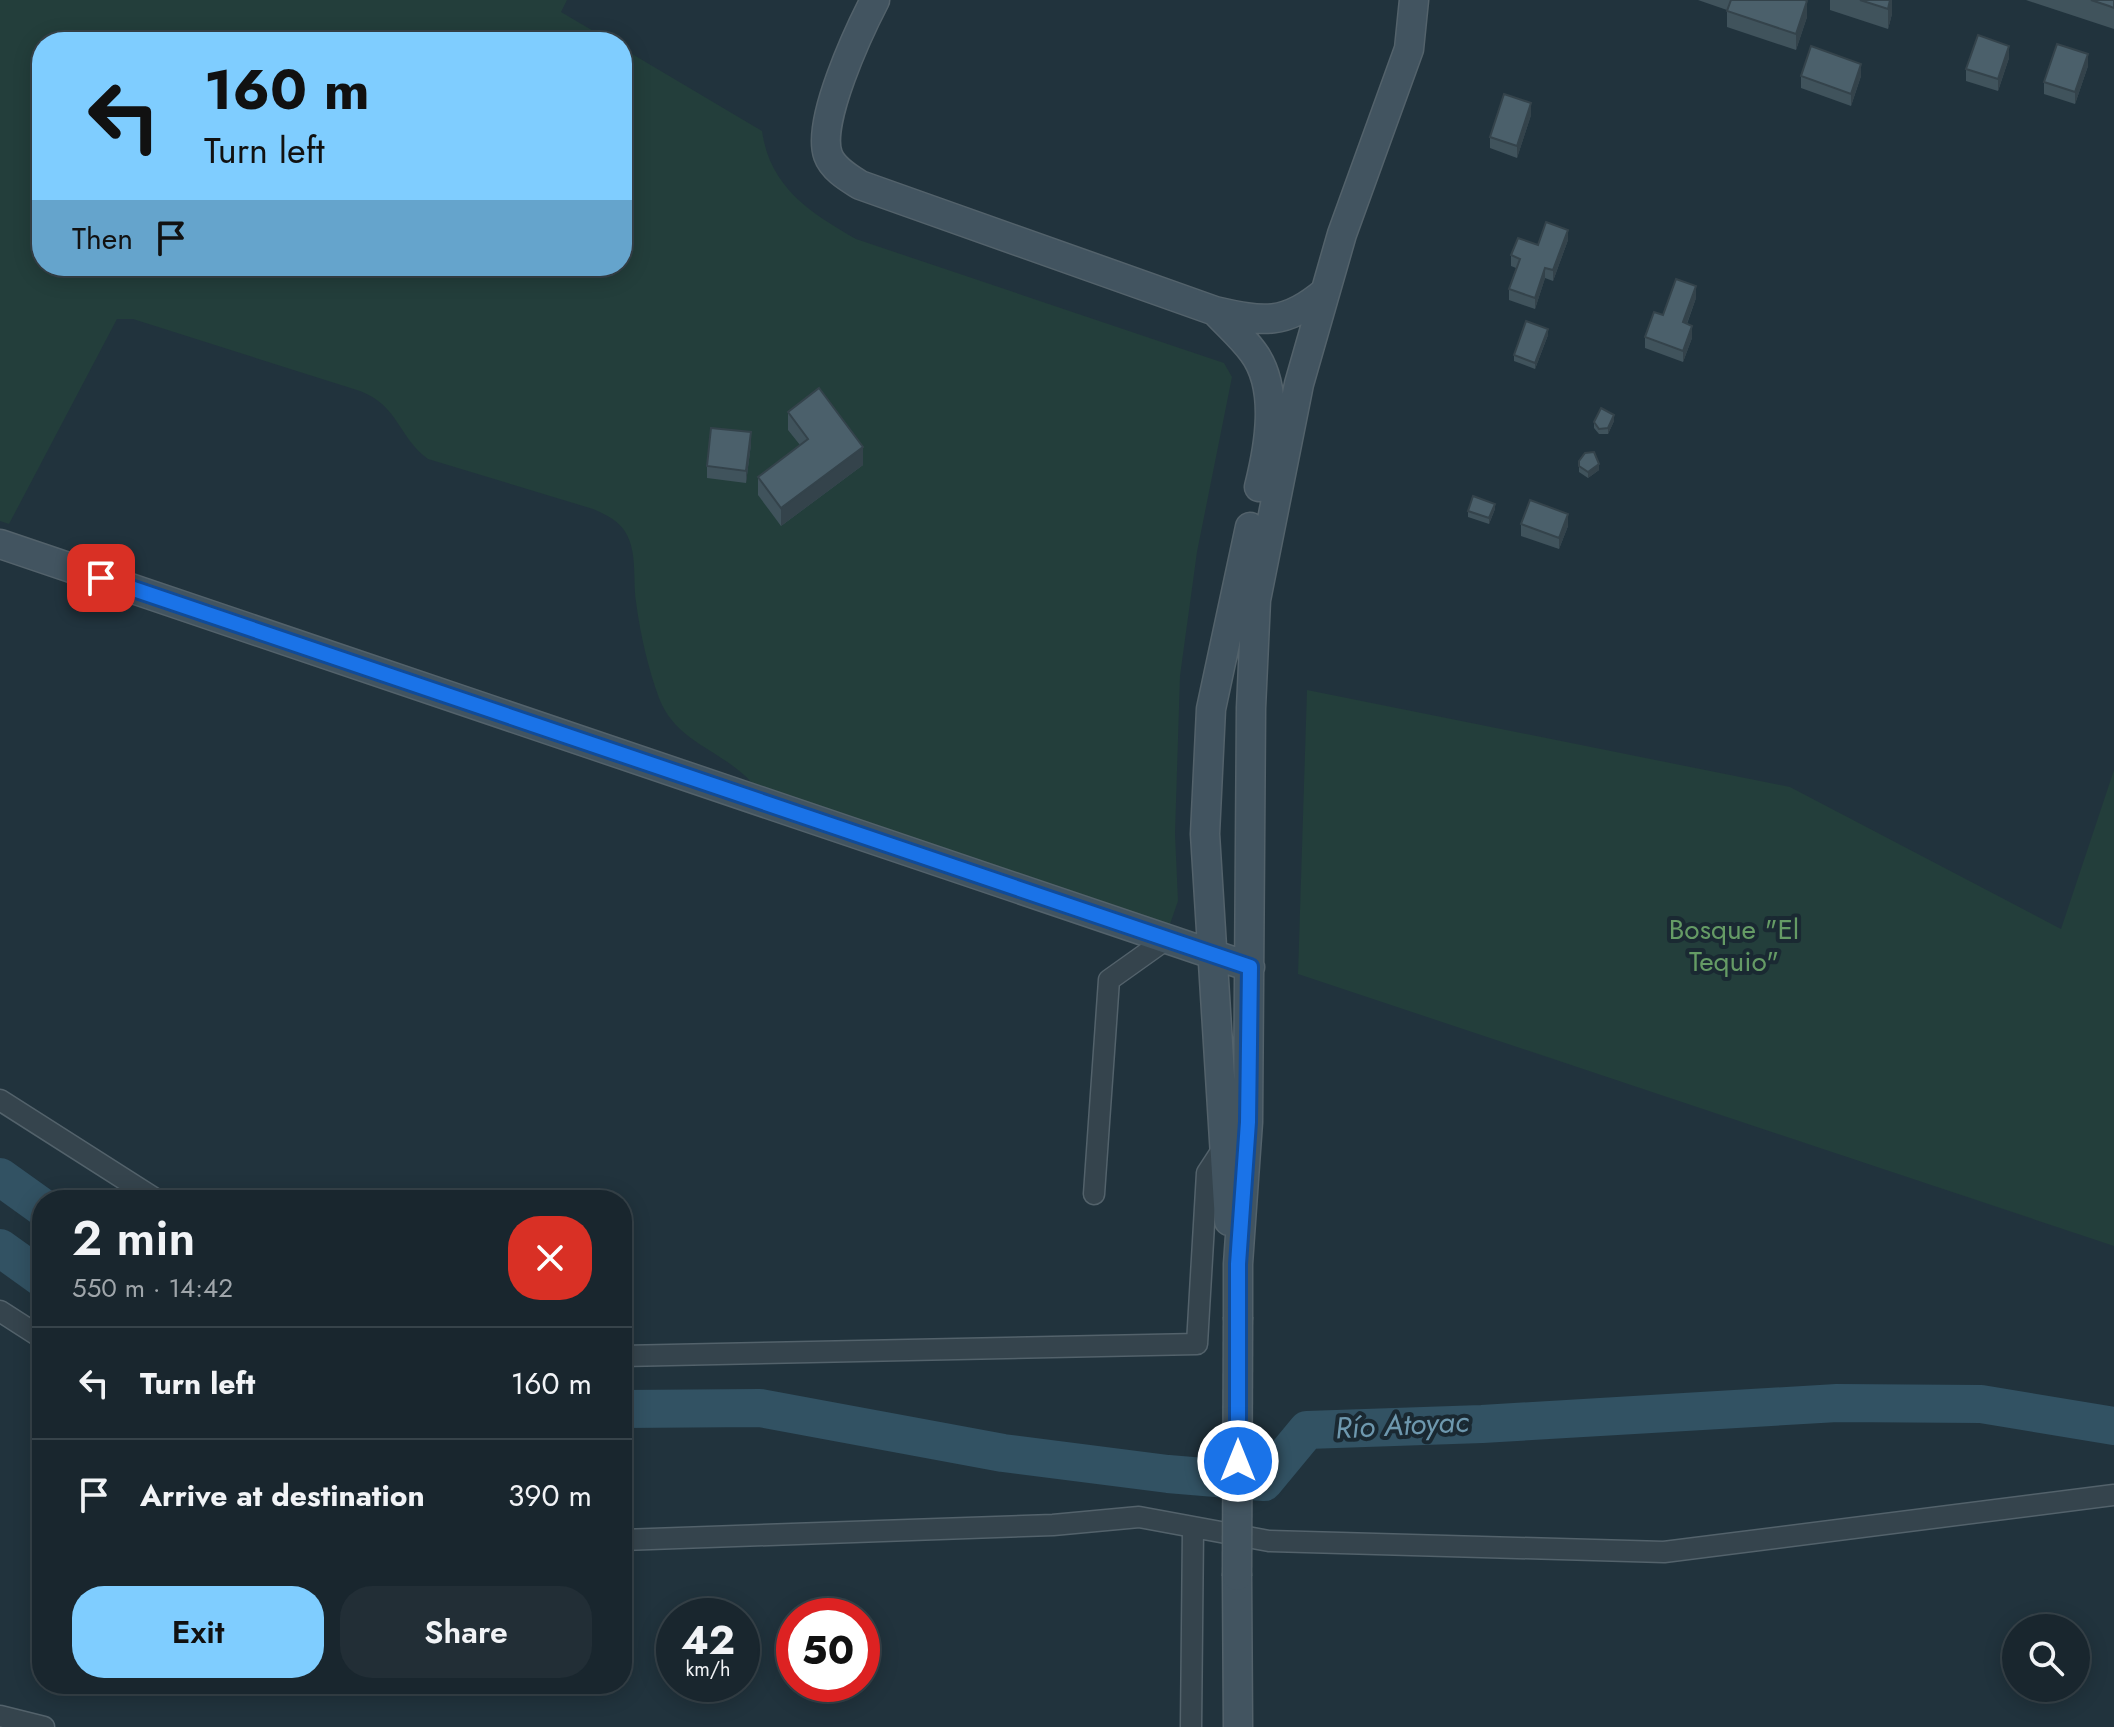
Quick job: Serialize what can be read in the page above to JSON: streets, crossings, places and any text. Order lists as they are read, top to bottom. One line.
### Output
{"water":["Río Atoyac"],"parks":["Bosque \"El Tequio\""],"page":{"turn":["160 m","Turn left"],"then":"Then","heading":["2 min","550 m · 14:42"],"list":[{"name":"Turn left","value":"160 m"},{"name":"Arrive at destination","value":"390 m"}],"buttons":["Exit","Share"],"speed":"42 km/h","limit":"50"}}
